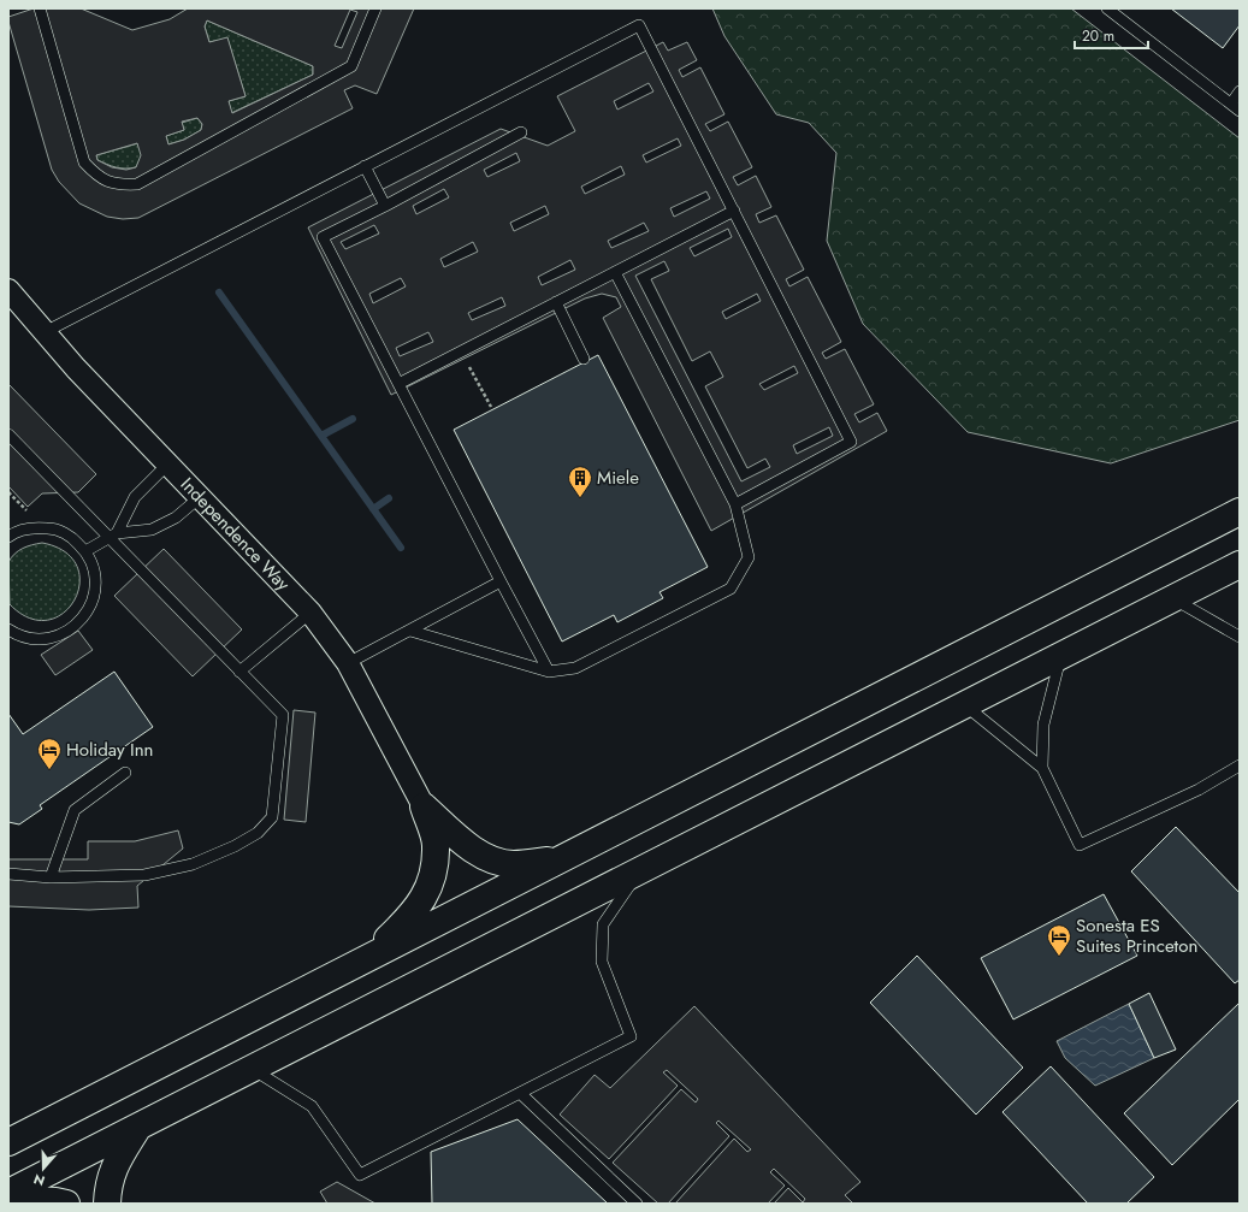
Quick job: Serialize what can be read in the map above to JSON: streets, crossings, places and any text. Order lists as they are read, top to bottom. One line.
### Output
{"streets":{"street":["Independence Way"]},"places":{"building":["Miele"],"hotel":["Holiday Inn","Sonesta ES Suites Princeton"]},"scale_bar":"20 m","north":"bottom"}
